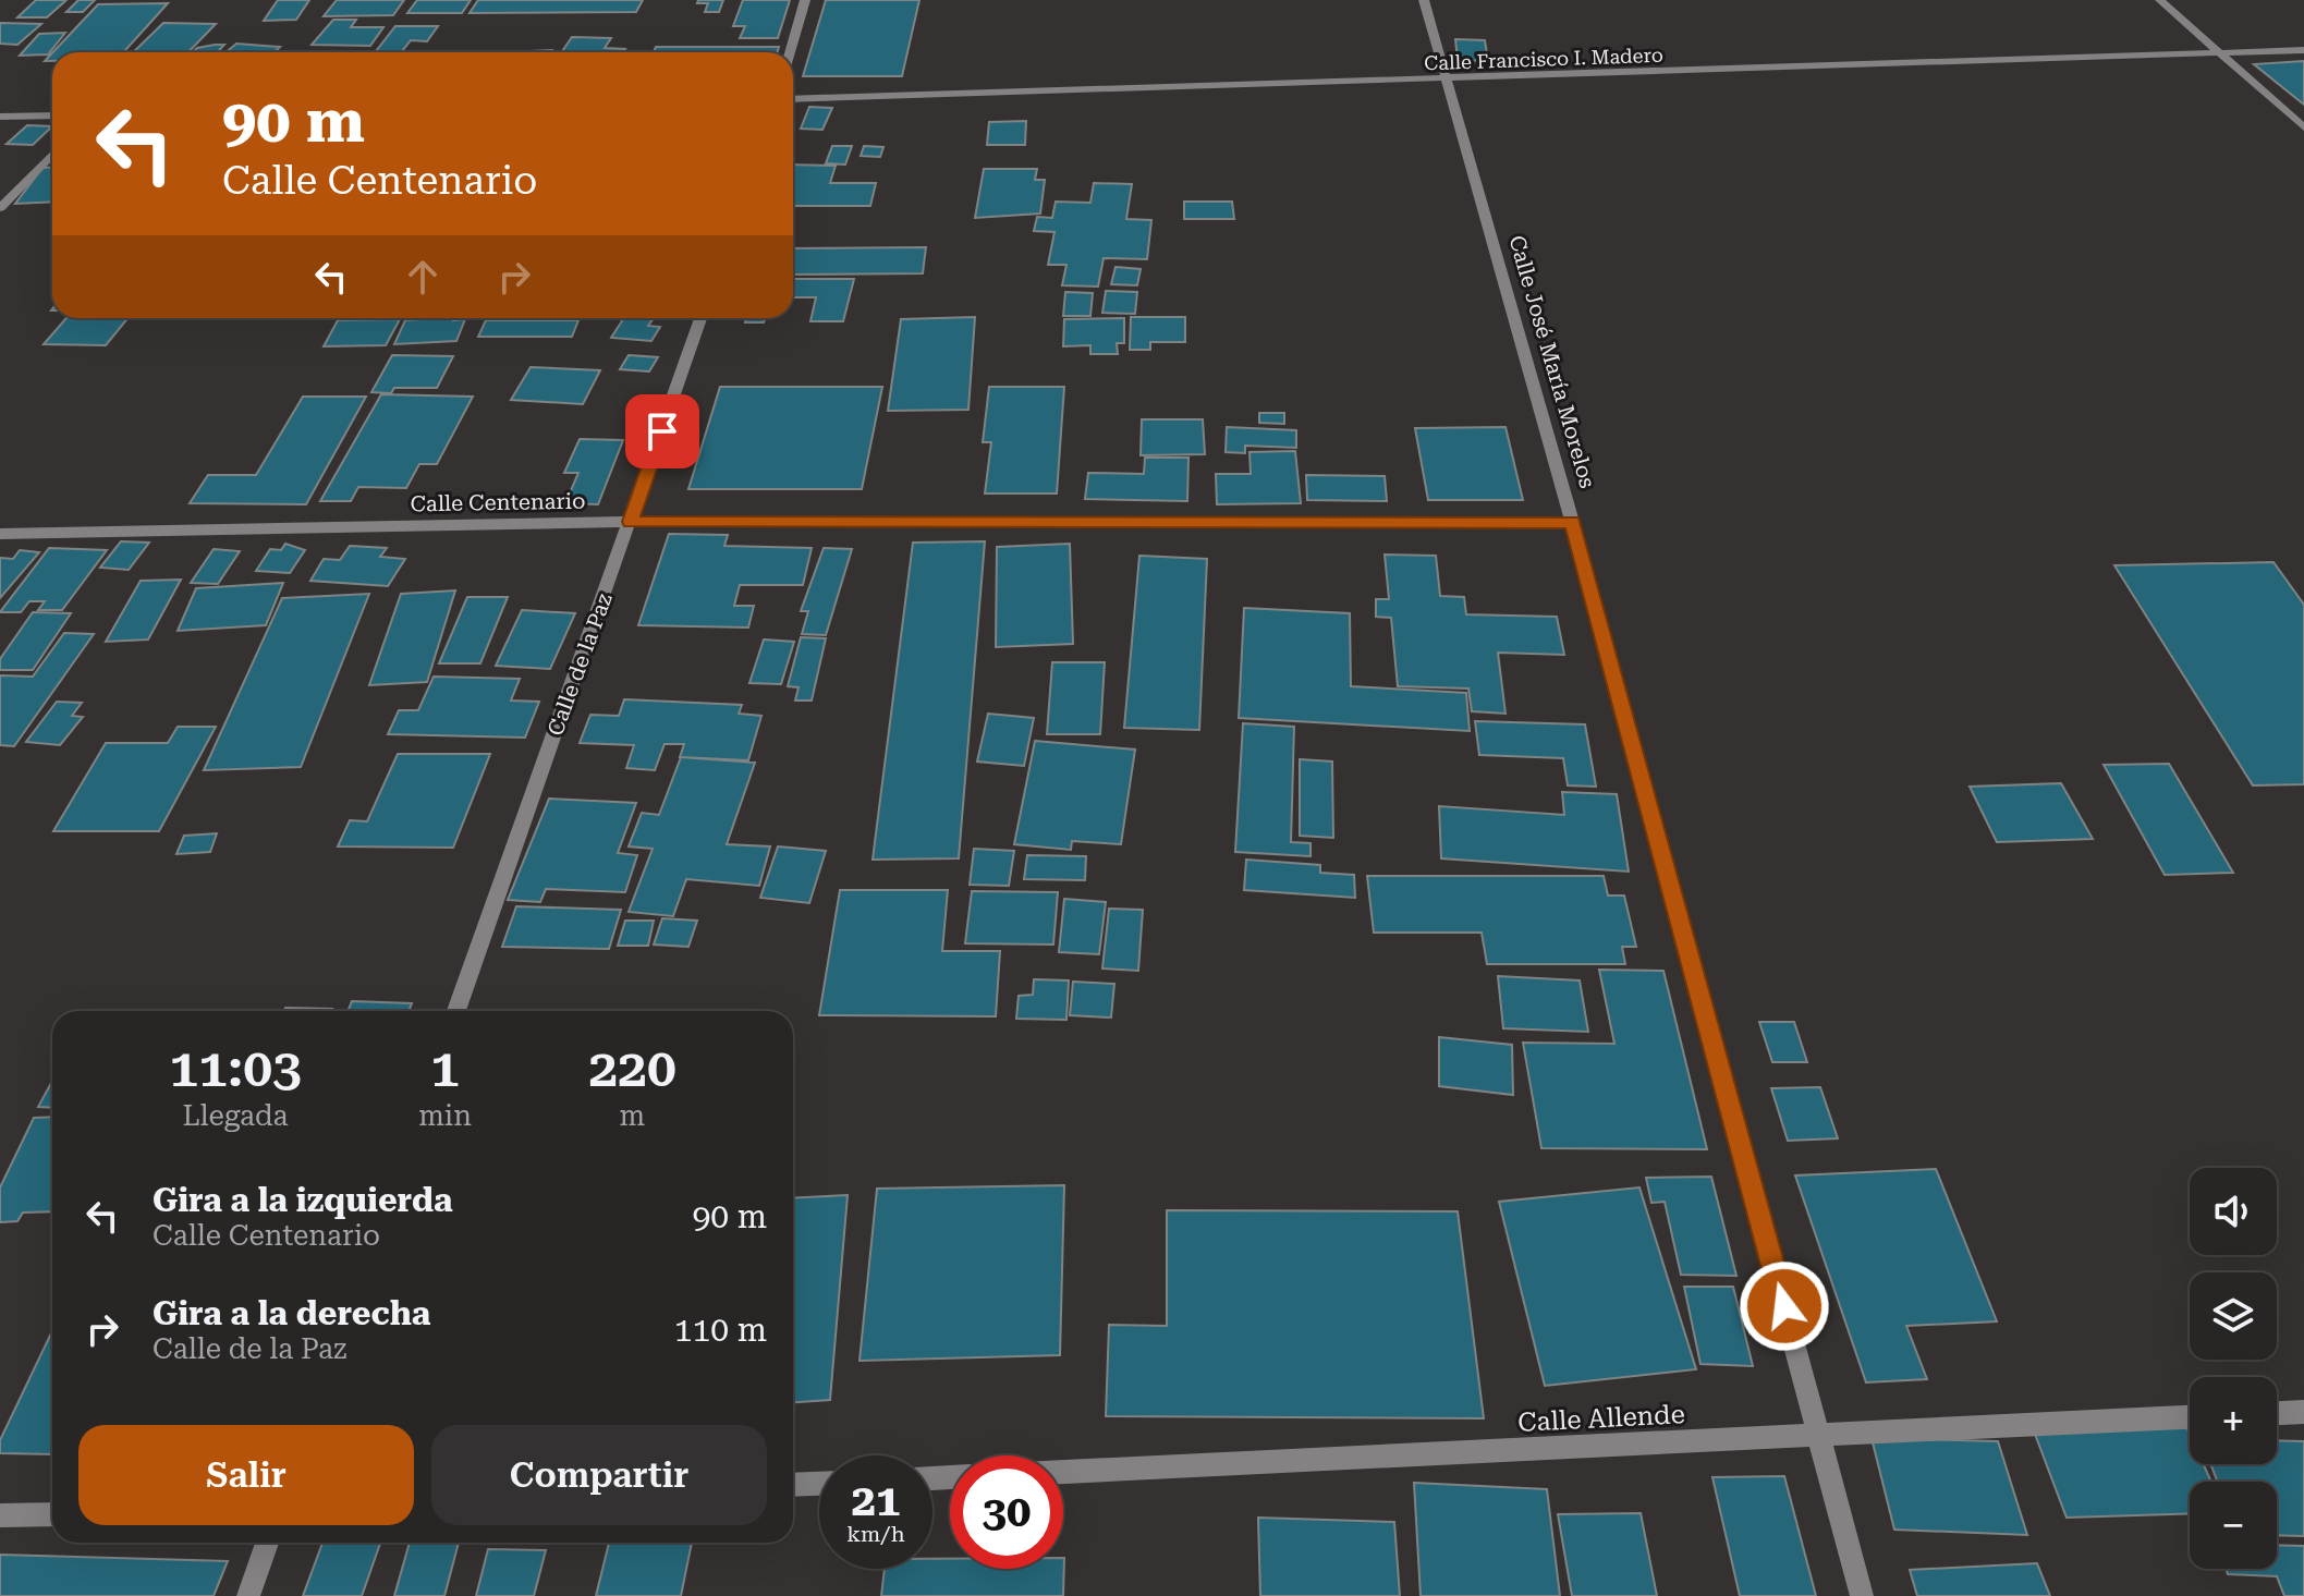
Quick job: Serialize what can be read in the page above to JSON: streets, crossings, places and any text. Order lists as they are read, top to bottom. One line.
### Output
{"streets":{"street":["Calle Francisco I. Madero","Calle José María Morelos","Calle Centenario","Calle de la Paz","Calle Allende"]},"crossings":[["Calle Francisco I. Madero","Calle José María Morelos"],["Calle José María Morelos","Calle Centenario"],["Calle José María Morelos","Calle Allende"],["Calle Centenario","Calle de la Paz"]],"page":{"turn":["90 m","Calle Centenario"],"eta":["11:03","Llegada","1","min","220","m"],"list":[{"name":"Gira a la izquierda","note":"Calle Centenario","value":"90 m"},{"name":"Gira a la derecha","note":"Calle de la Paz","value":"110 m"}],"map_buttons":["+","−"],"buttons":["Salir","Compartir"],"speed":"21 km/h","limit":"30"}}
